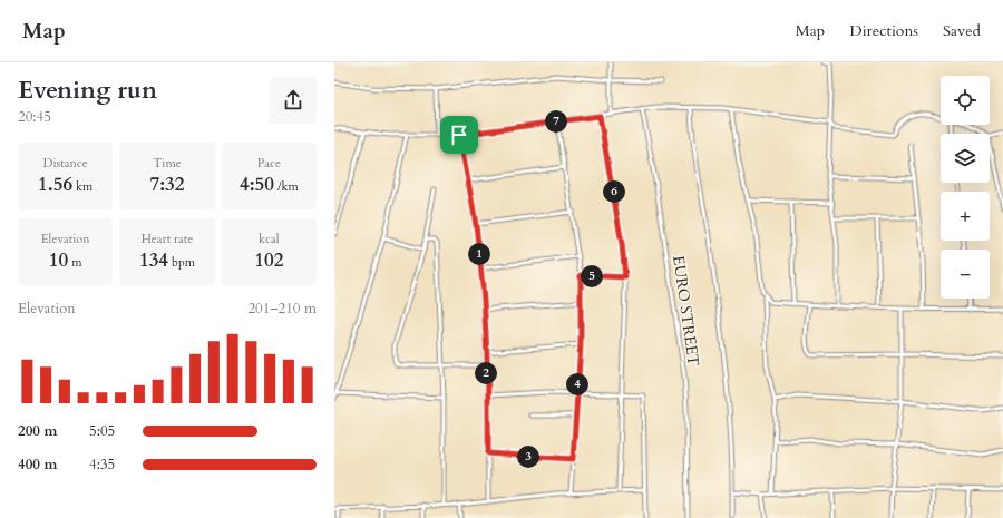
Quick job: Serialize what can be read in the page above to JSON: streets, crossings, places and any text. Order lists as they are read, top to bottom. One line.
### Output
{"streets":{"street":["EURO STREET"]},"page":{"header":"Map","nav":["Map","Directions","Saved"],"heading":["Evening run","20:45"],"map_buttons":["+","−"],"pins":["7","6","1","5","2","4","3"],"stats":[["Distance","1.56 km"],["Time","7:32"],["Pace","4:50 /km"],["Elevation","10 m"],["Heart rate","134 bpm"],["kcal","102"]],"chart":["Elevation","201–210 m"],"list":[{"name":"200 m","note":"5:05"},{"name":"400 m","note":"4:35"}]}}
